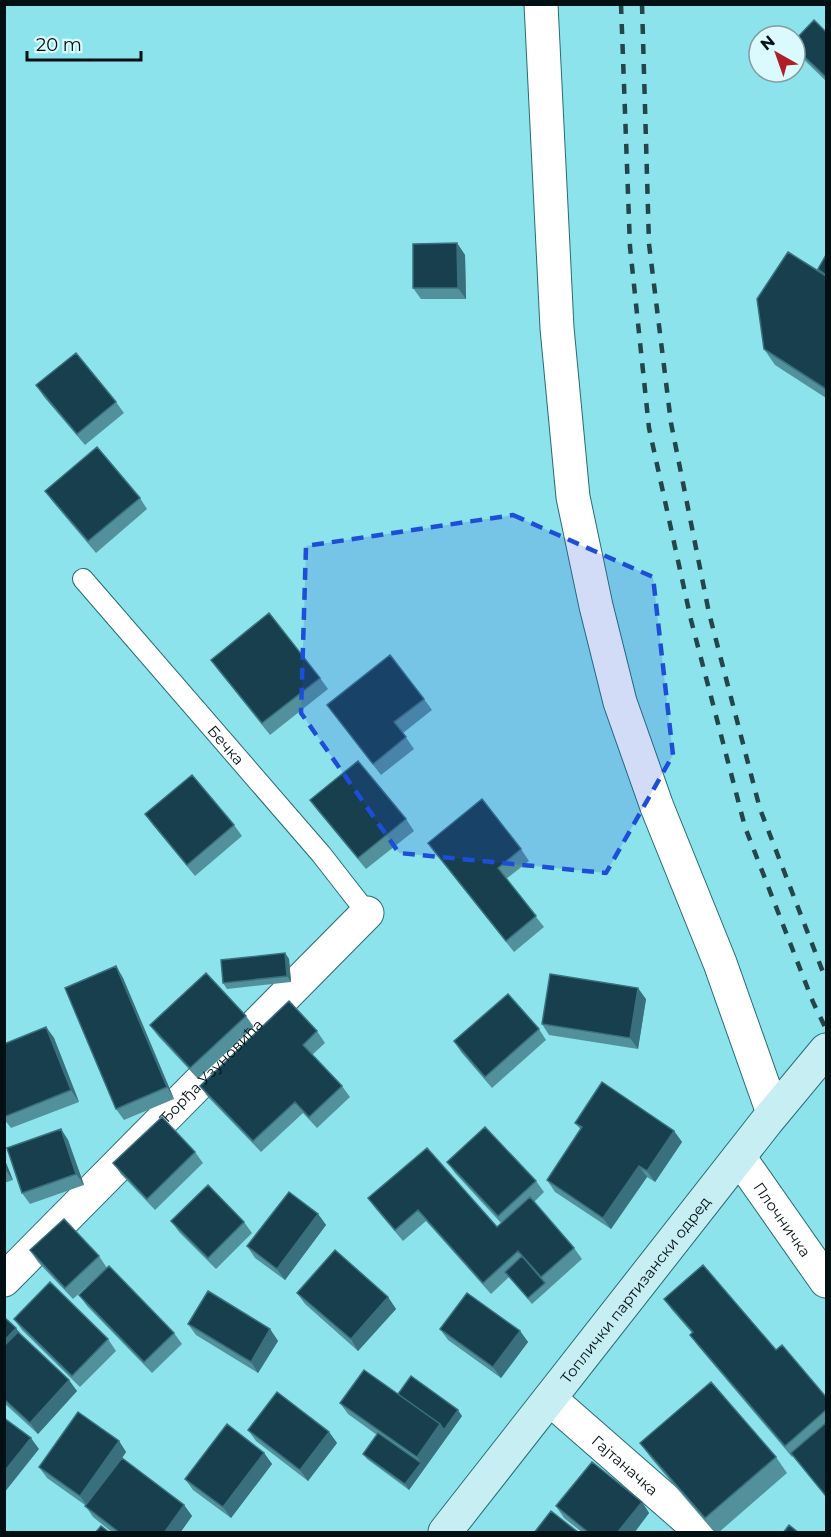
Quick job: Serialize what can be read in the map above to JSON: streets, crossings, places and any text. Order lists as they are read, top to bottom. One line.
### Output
{"streets":{"main road":["Топлички партизански одред"],"street":["Ђорђа Узуновића","Плочничка","Гајтаначка"],"lane":["Бечка"]},"crossings":[["Бечка","Ђорђа Узуновића"],["Плочничка","Топлички партизански одред"],["Топлички партизански одред","Гајтаначка"]],"scale_bar":"20 m","north":"top left"}
